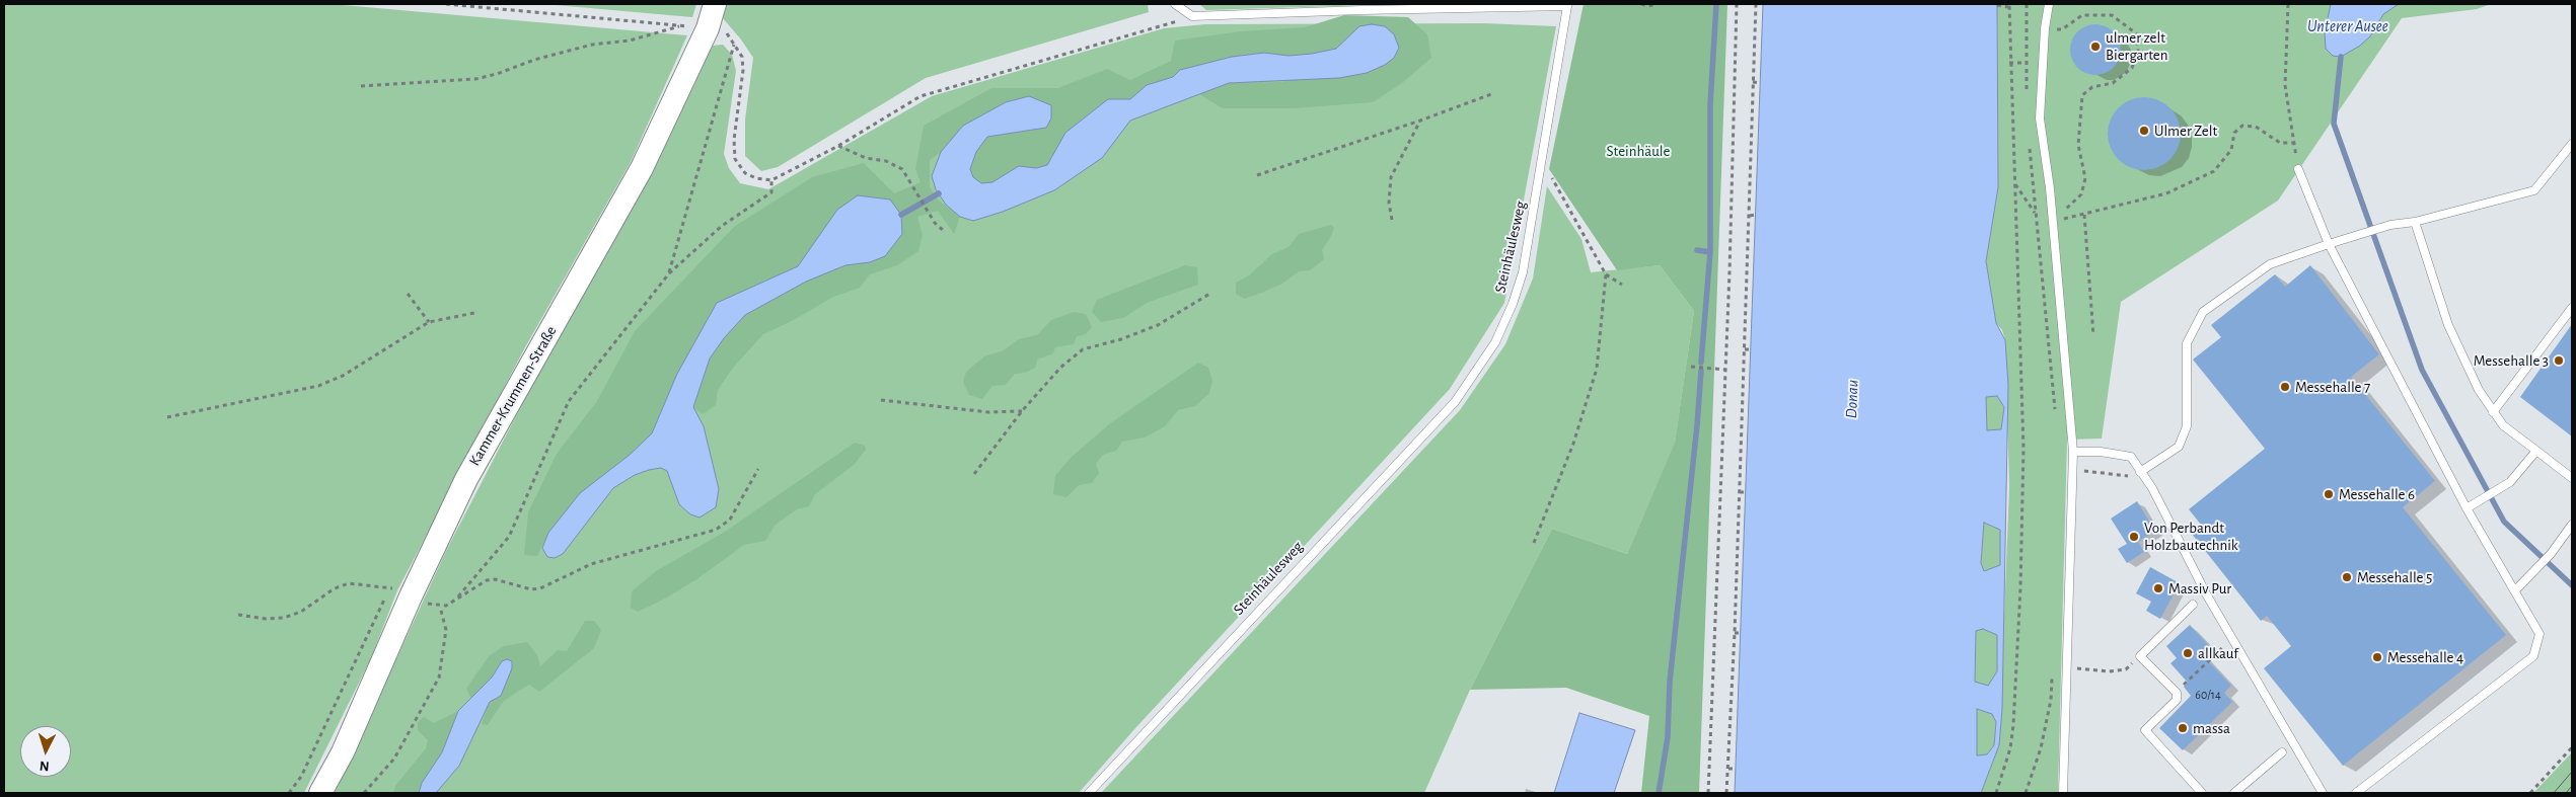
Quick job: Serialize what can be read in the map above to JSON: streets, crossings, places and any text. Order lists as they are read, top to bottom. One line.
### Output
{"streets":{"street":["Kammer-Krummen-Straße"],"lane":["Steinhäulesweg"]},"water":["Unterer Ausee","Donau"],"parks":["Steinhäule"],"places":["ulmer zelt Biergarten","Ulmer Zelt","Messehalle 3","Messehalle 7","Messehalle 6","Von Perbandt Holzbautechnik","Messehalle 5","Massiv Pur","allkauf","Messehalle 4","massa"],"house_numbers":["60/14"],"north":"bottom"}
